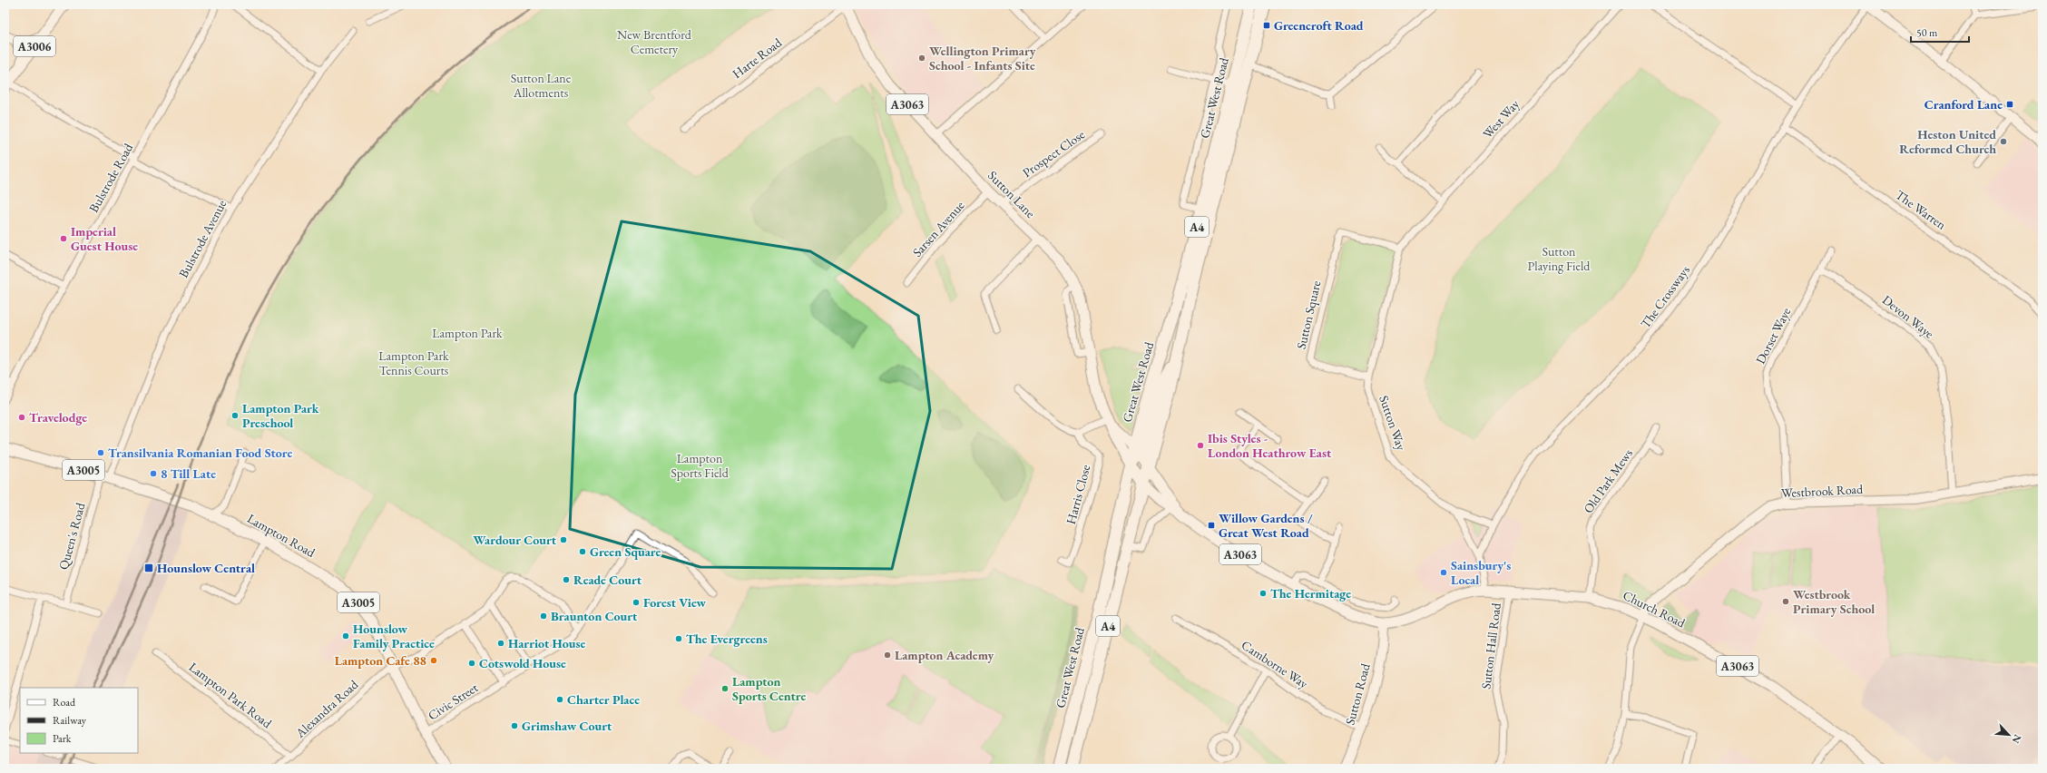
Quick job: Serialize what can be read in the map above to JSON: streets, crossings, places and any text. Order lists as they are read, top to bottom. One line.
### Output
{"streets":{"highway":["Great West Road","A4"],"main road":["A3006","A3063","Sutton Lane","A3005","Lampton Road","Church Road"],"street":["Harte Road","West Way","Prospect Close","Bulstrode Road","The Warren","Sarsen Avenue","Bulstrode Avenue","The Crossways","Sutton Square","Devon Waye","Dorset Waye","Sutton Way","Old Park Mews","Westbrook Road","Harris Close","Queen's Road","Sutton Hall Road","Camborne Way","Sutton Road","Lampton Park Road","Civic Street","Alexandra Road"]},"crossings":[["Harte Road","Sutton Lane"],["Great West Road","A3063"],["Great West Road","Sutton Lane"],["Great West Road","A4"],["A3063","Sutton Lane"],["A3063","Church Road"],["A3063","Sutton Road"],["West Way","Sutton Square"],["Prospect Close","Sutton Lane"],["Sutton Lane","A4"],["Sutton Lane","Sarsen Avenue"],["The Warren","The Crossways"],["Bulstrode Avenue","Lampton Road"],["Bulstrode Avenue","Queen's Road"],["The Crossways","Sutton Way"],["Sutton Square","Sutton Way"],["Devon Waye","Dorset Waye"],["Devon Waye","Westbrook Road"],["Dorset Waye","Westbrook Road"],["Old Park Mews","Church Road"],["Westbrook Road","Church Road"],["Lampton Road","Queen's Road"],["Lampton Road","Civic Street"],["Lampton Road","Alexandra Road"],["Church Road","Sutton Hall Road"],["Church Road","Sutton Road"],["Camborne Way","Sutton Road"],["Lampton Park Road","Alexandra Road"]],"parks":["New Brentford Cemetery","Sutton Lane Allotments","Sutton Playing Field","Lampton Park","Lampton Park Tennis Courts","Lampton Sports Field"],"places":{"transit":["Greencroft Road","Cranford Lane","Willow Gardens / Great West Road","Hounslow Central"],"other":["Wellington Primary School - Infants Site","Heston United Reformed Church","Imperial Guest House","Lampton Park Preschool","Travelodge","Ibis Styles - London Heathrow East","Transilvania Romanian Food Store","8 Till Late","Wardour Court","Green Square","Sainsbury's Local","Reade Court","The Hermitage","Westbrook Primary School","Forest View","Braunton Court","Hounslow Family Practice","The Evergreens","Harriot House","Lampton Academy","Lampton Cafe 88","Cotswold House","Lampton Sports Centre","Charter Place","Grimshaw Court"]},"legend":["Road","Railway","Park"],"scale_bar":"50 m","north":"bottom right"}
